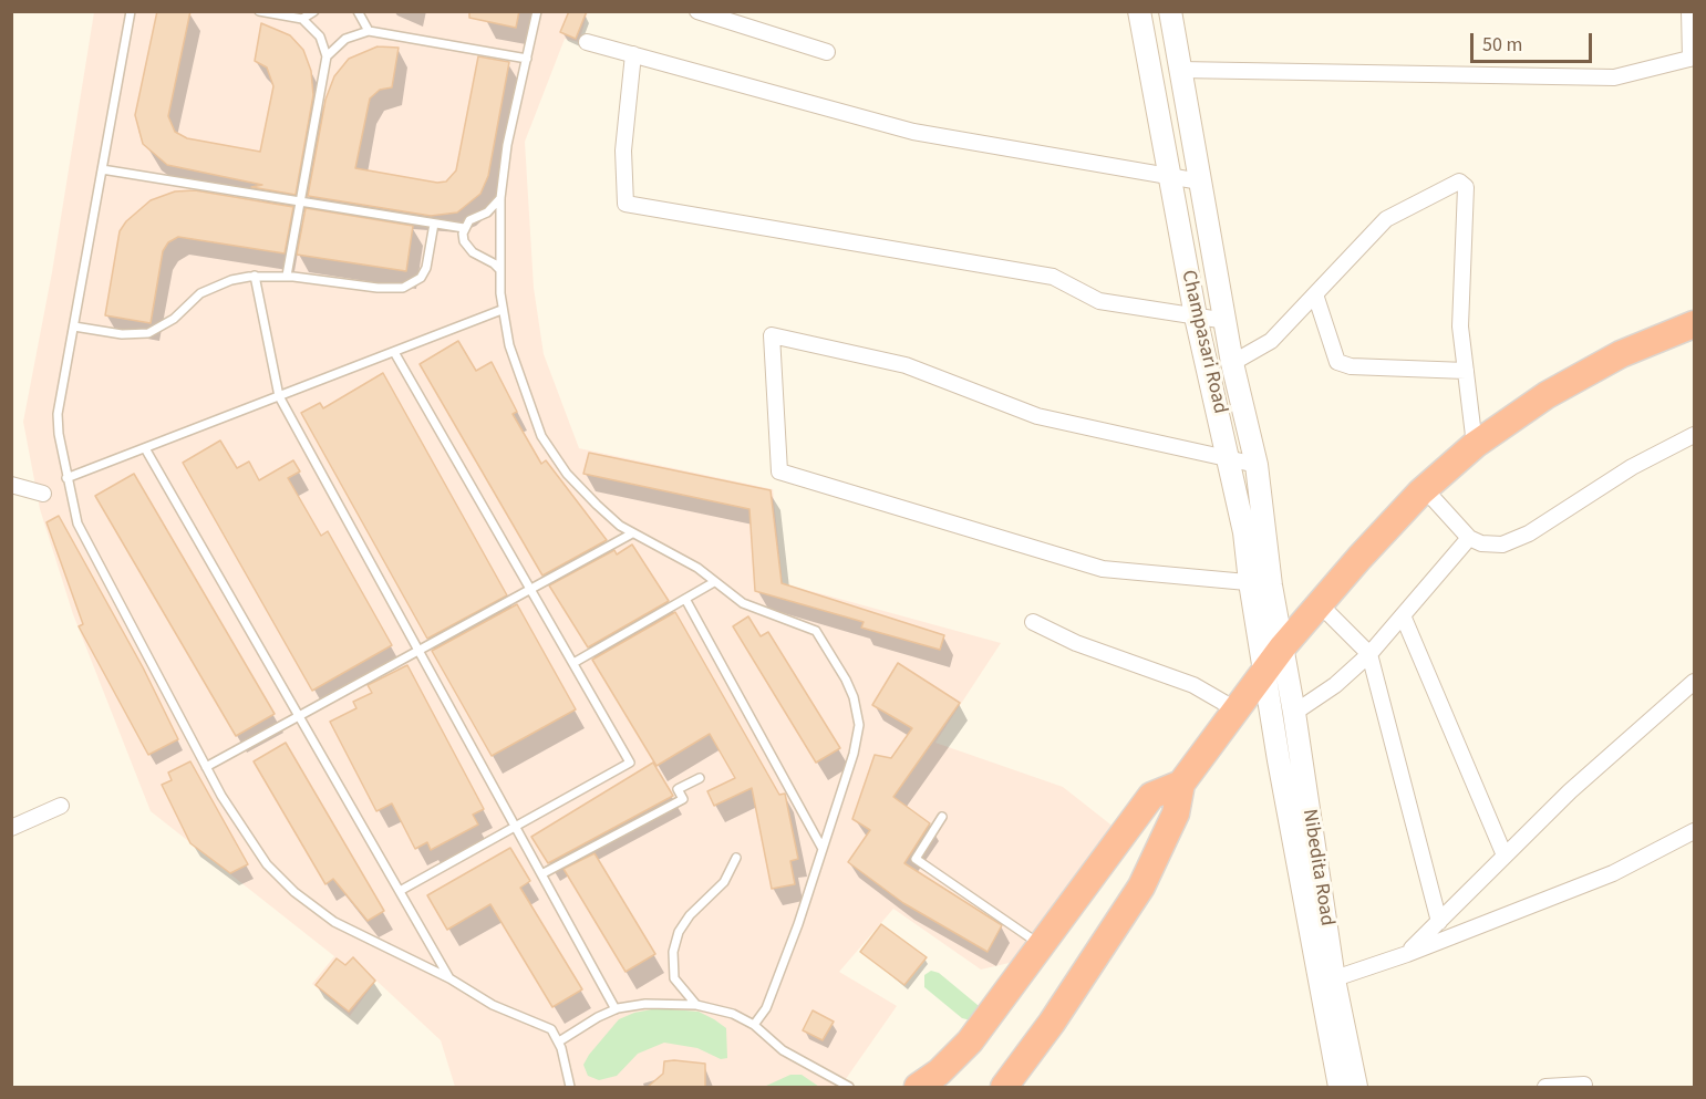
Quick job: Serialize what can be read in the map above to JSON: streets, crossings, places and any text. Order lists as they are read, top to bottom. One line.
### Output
{"streets":{"main road":["Champasari Road","Nibedita Road"]},"crossings":[["Champasari Road","Nibedita Road"]],"scale_bar":"50 m"}
